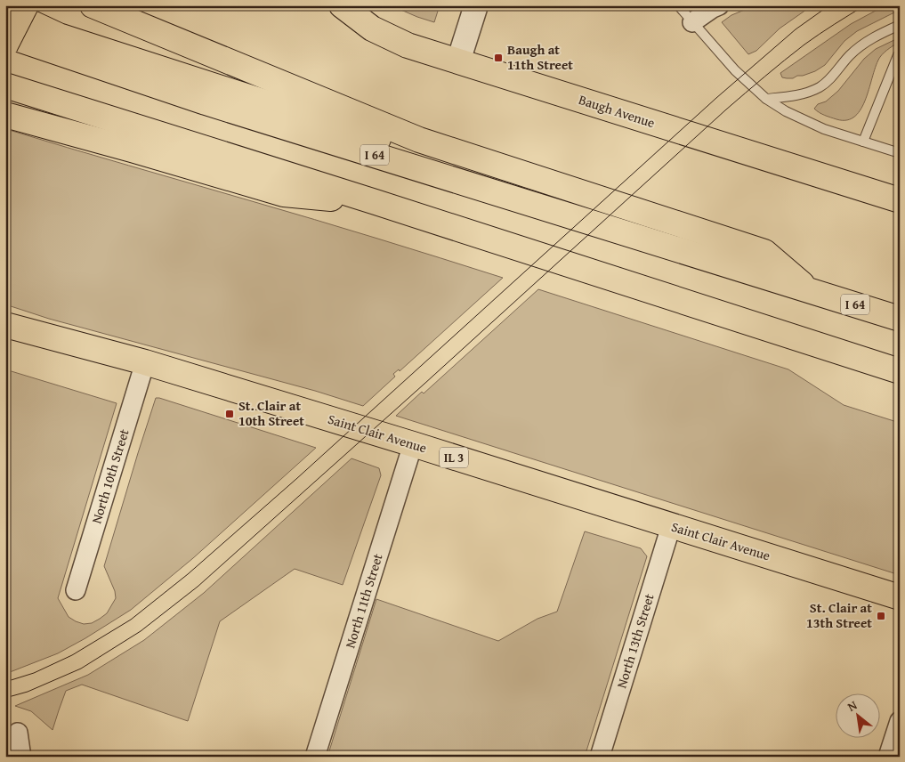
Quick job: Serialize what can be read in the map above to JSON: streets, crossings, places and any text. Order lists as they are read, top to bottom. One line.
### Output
{"streets":{"main road":["Baugh Avenue","I 64","Saint Clair Avenue","IL 3"],"street":["North 10th Street","North 11th Street","North 13th Street"]},"crossings":[["Saint Clair Avenue","North 10th Street"],["Saint Clair Avenue","North 11th Street"],["Saint Clair Avenue","North 13th Street"]],"places":{"transit":["Baugh at 11th Street","St. Clair at 10th Street","St. Clair at 13th Street"]},"north":"top left"}
